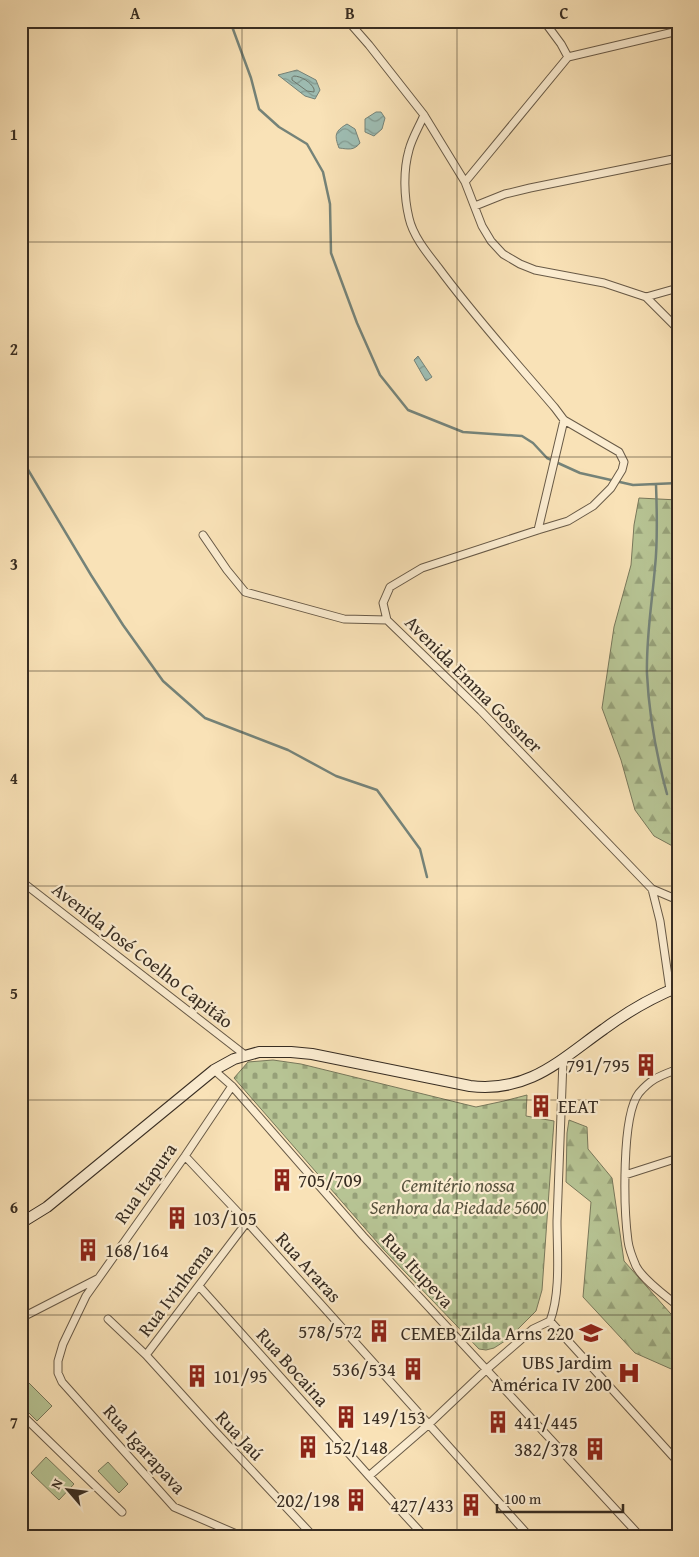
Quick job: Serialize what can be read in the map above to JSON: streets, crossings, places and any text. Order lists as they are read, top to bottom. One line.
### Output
{"streets":{"street":["Avenida Emma Gossner","Avenida José Coelho Capitão","Rua Itapura","Rua Araras","Rua Itupeva","Rua Ivinhema","Rua Bocaina","Rua Jaú","Rua Igarapava"]},"crossings":[["Rua Itapura","Rua Araras"],["Rua Itapura","Rua Itupeva"],["Rua Itapura","Rua Igarapava"],["Rua Araras","Rua Ivinhema"],["Rua Ivinhema","Rua Bocaina"],["Rua Ivinhema","Rua Jaú"]],"parks":["Cemitério nossa Senhora da Piedade 5600"],"places":{"building":["791/795","EEAT","705/709","103/105","168/164","578/572","536/534","101/95","149/153","441/445","152/148","382/378","202/198","427/433"],"school or university":["CEMEB Zilda Arns 220"],"hospital":["UBS Jardim América IV 200"]},"scale_bar":"100 m","north":"top left","grid":{"columns":["A","B","C"],"rows":["1","2","3","4","5","6","7"]}}
